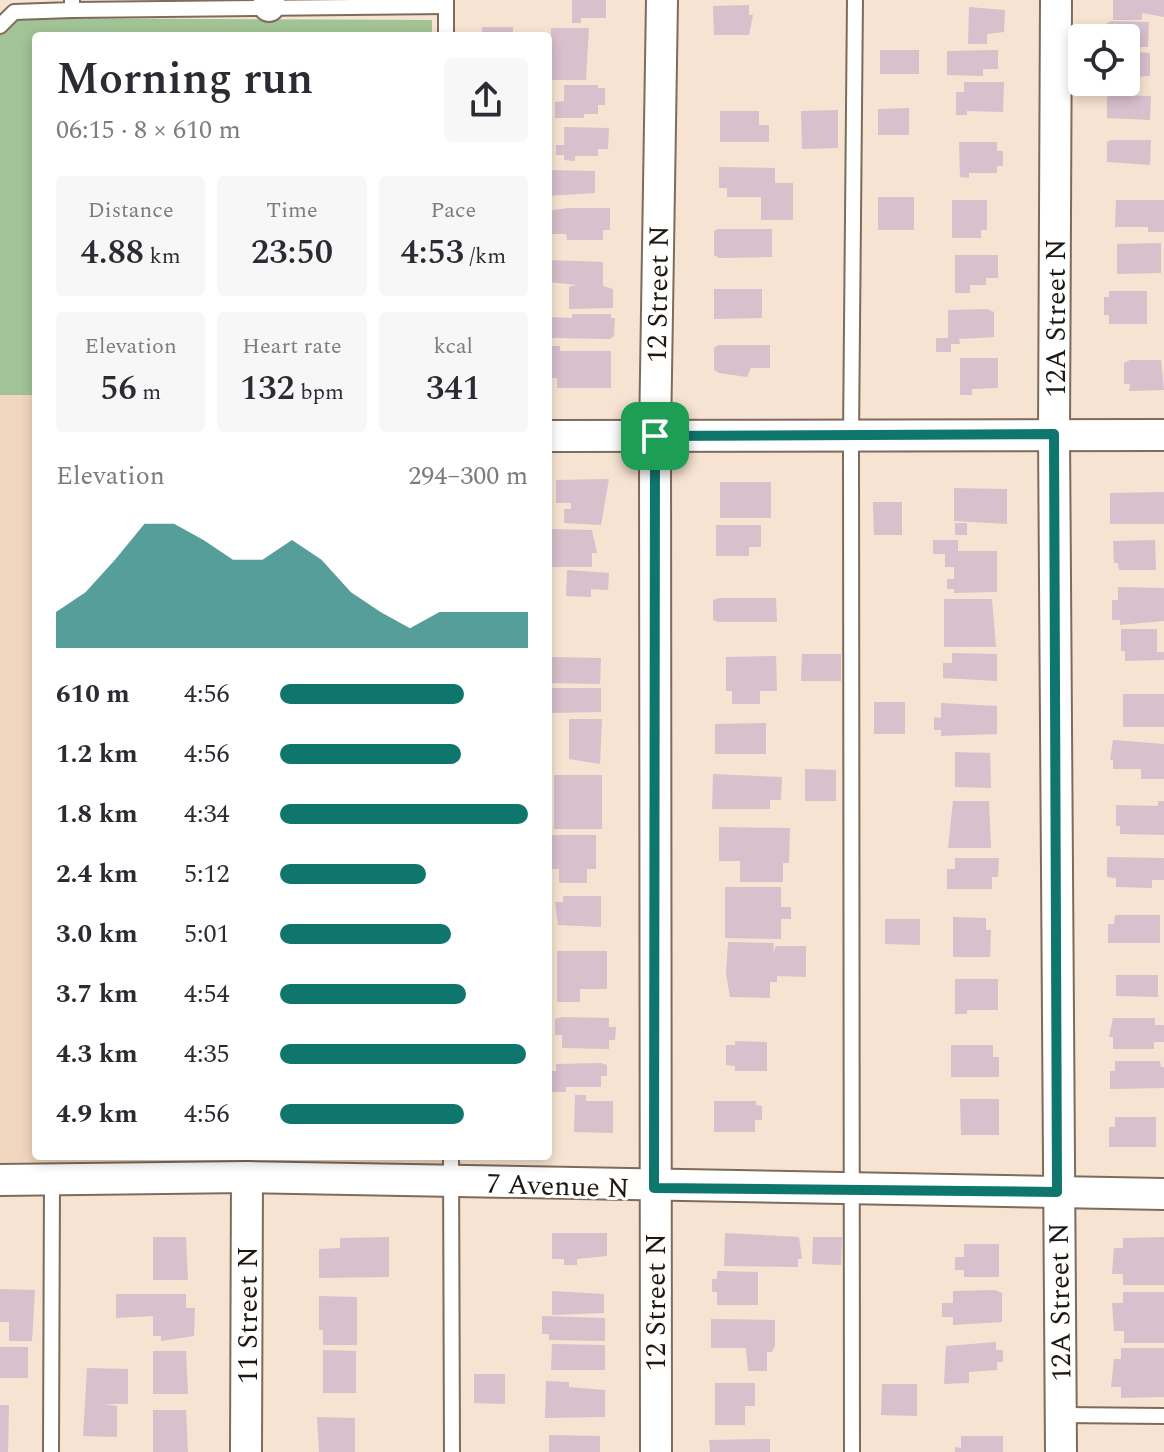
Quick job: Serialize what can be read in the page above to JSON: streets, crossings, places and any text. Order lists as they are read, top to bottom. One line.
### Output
{"streets":{"street":["12 Street N","12A Street N","7 Avenue N","11 Street N"]},"crossings":[["12 Street N","7 Avenue N"],["12A Street N","7 Avenue N"],["7 Avenue N","11 Street N"]],"page":{"heading":["Morning run","06:15 · 8 × 610 m"],"stats":[["Distance","4.88 km"],["Time","23:50"],["Pace","4:53 /km"],["Elevation","56 m"],["Heart rate","132 bpm"],["kcal","341"]],"chart":["Elevation","294–300 m"],"list":[{"name":"610 m","note":"4:56"},{"name":"1.2 km","note":"4:56"},{"name":"1.8 km","note":"4:34"},{"name":"2.4 km","note":"5:12"},{"name":"3.0 km","note":"5:01"},{"name":"3.7 km","note":"4:54"},{"name":"4.3 km","note":"4:35"},{"name":"4.9 km","note":"4:56"}]}}
